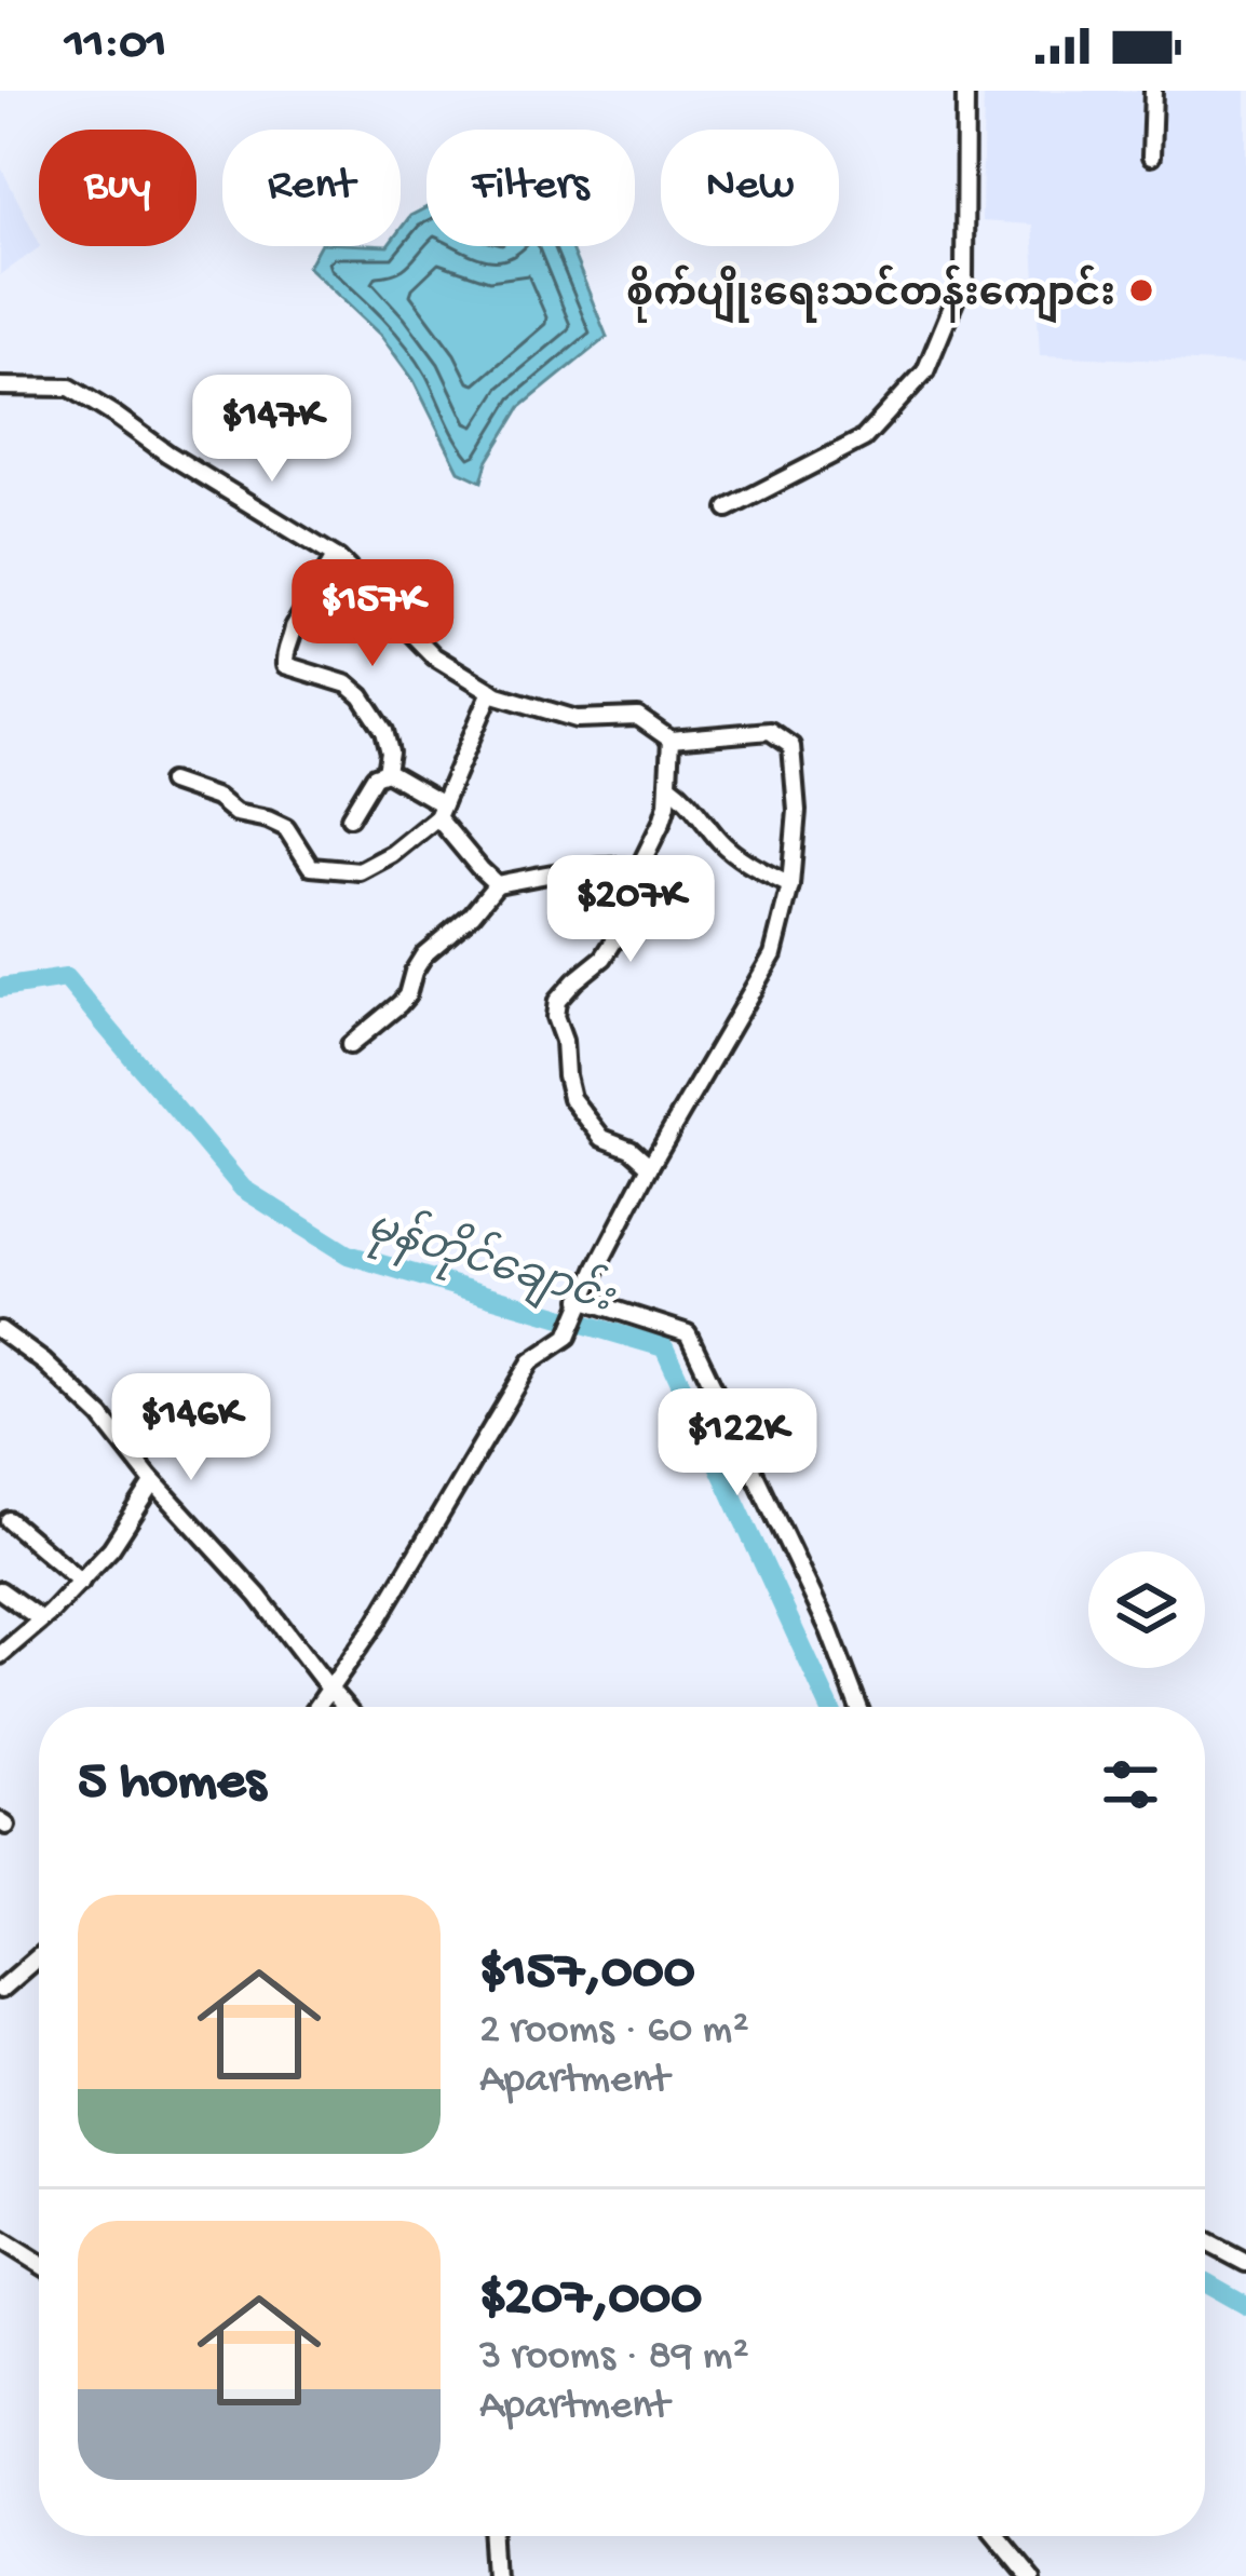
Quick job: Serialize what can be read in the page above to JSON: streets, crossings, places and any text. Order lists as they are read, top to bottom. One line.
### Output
{"water":["မုန်တိုင်ချောင်း"],"places":["စိုက်ပျိုးရေးသင်တန်းကျောင်း"],"page":{"status":"11:01","chip":["Buy","Rent","Filters","New"],"price":["$147K","$157K","$207K","$146K","$122K"],"heading":"5 homes","list":[{"name":"$157,000","note":"2 rooms · 60 m² · Apartment"},{"name":"$207,000","note":"3 rooms · 89 m² · Apartment"}]}}
